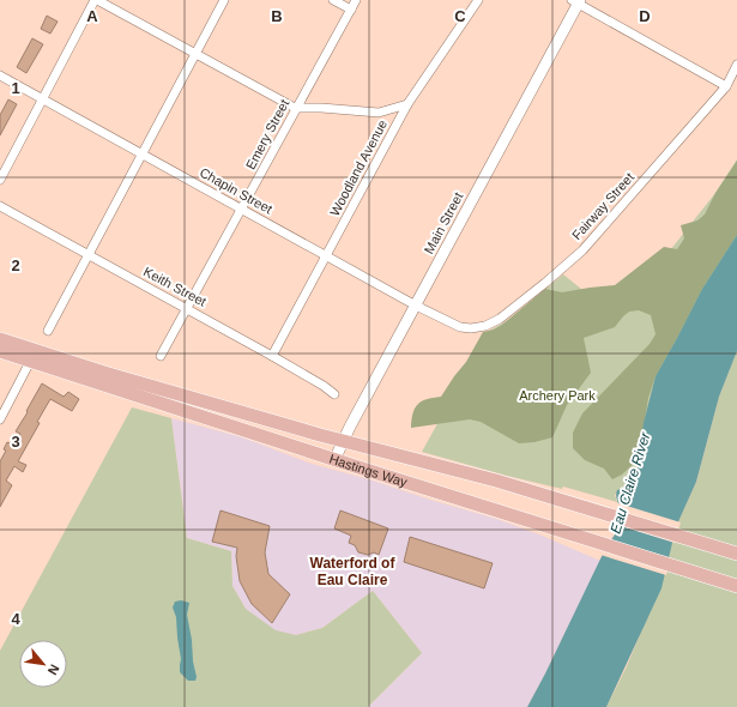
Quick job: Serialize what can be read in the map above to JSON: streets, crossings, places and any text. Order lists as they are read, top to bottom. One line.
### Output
{"streets":{"main road":["Hastings Way"],"street":["Emery Street","Woodland Avenue","Chapin Street","Fairway Street","Main Street","Keith Street"]},"crossings":[["Emery Street","Chapin Street"],["Emery Street","Keith Street"],["Woodland Avenue","Chapin Street"],["Woodland Avenue","Keith Street"],["Chapin Street","Fairway Street"],["Chapin Street","Main Street"],["Main Street","Hastings Way"]],"districts":["Waterford of Eau Claire"],"water":["Eau Claire River"],"parks":["Archery Park"],"north":"bottom right","grid":{"columns":["A","B","C","D"],"rows":["1","2","3","4"]}}
